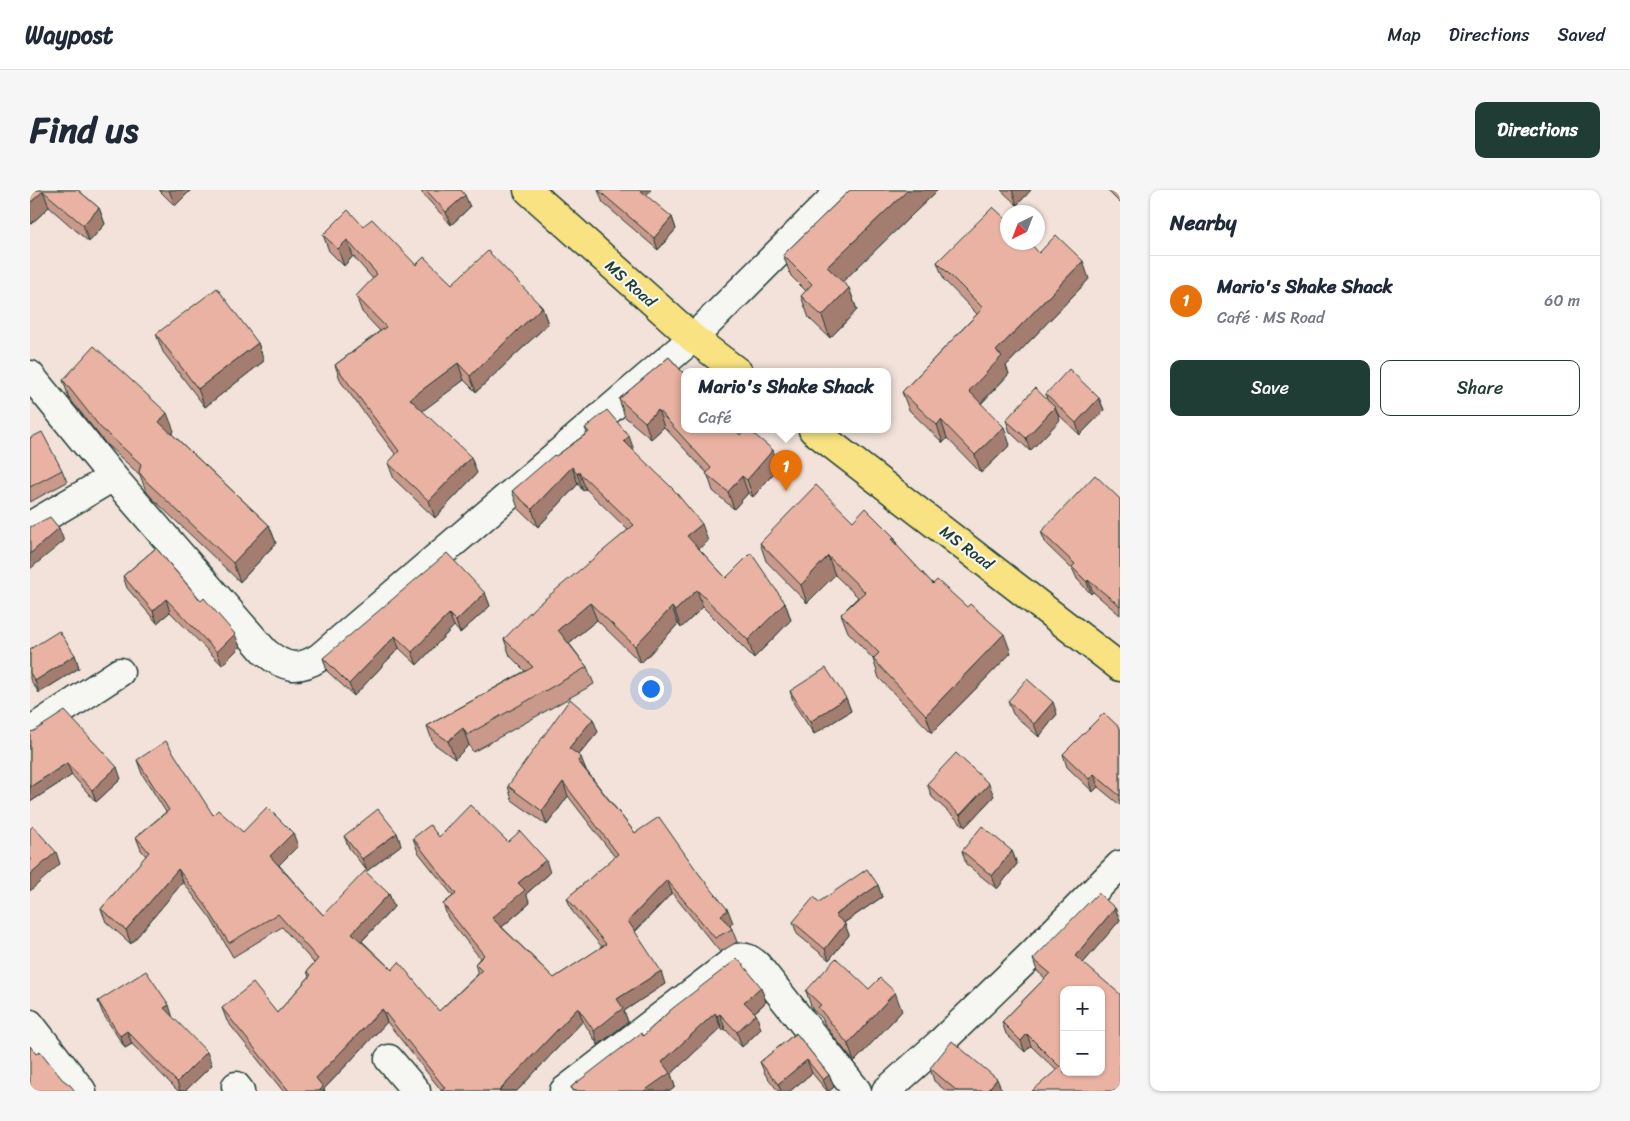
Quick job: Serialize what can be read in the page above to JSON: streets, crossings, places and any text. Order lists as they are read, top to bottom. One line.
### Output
{"streets":{"highway":["MS Road"]},"north":"bottom left","page":{"header":"Waypost","nav":["Map","Directions","Saved"],"title":"Find us","buttons":["Directions",["Save","Share"]],"heading":"Nearby","list":[{"mark":"1","name":"Mario's Shake Shack","note":"Café · MS Road","value":"60 m"}],"popup":["Mario's Shake Shack","Café"],"pins":"1","map_buttons":["+","−"]}}
